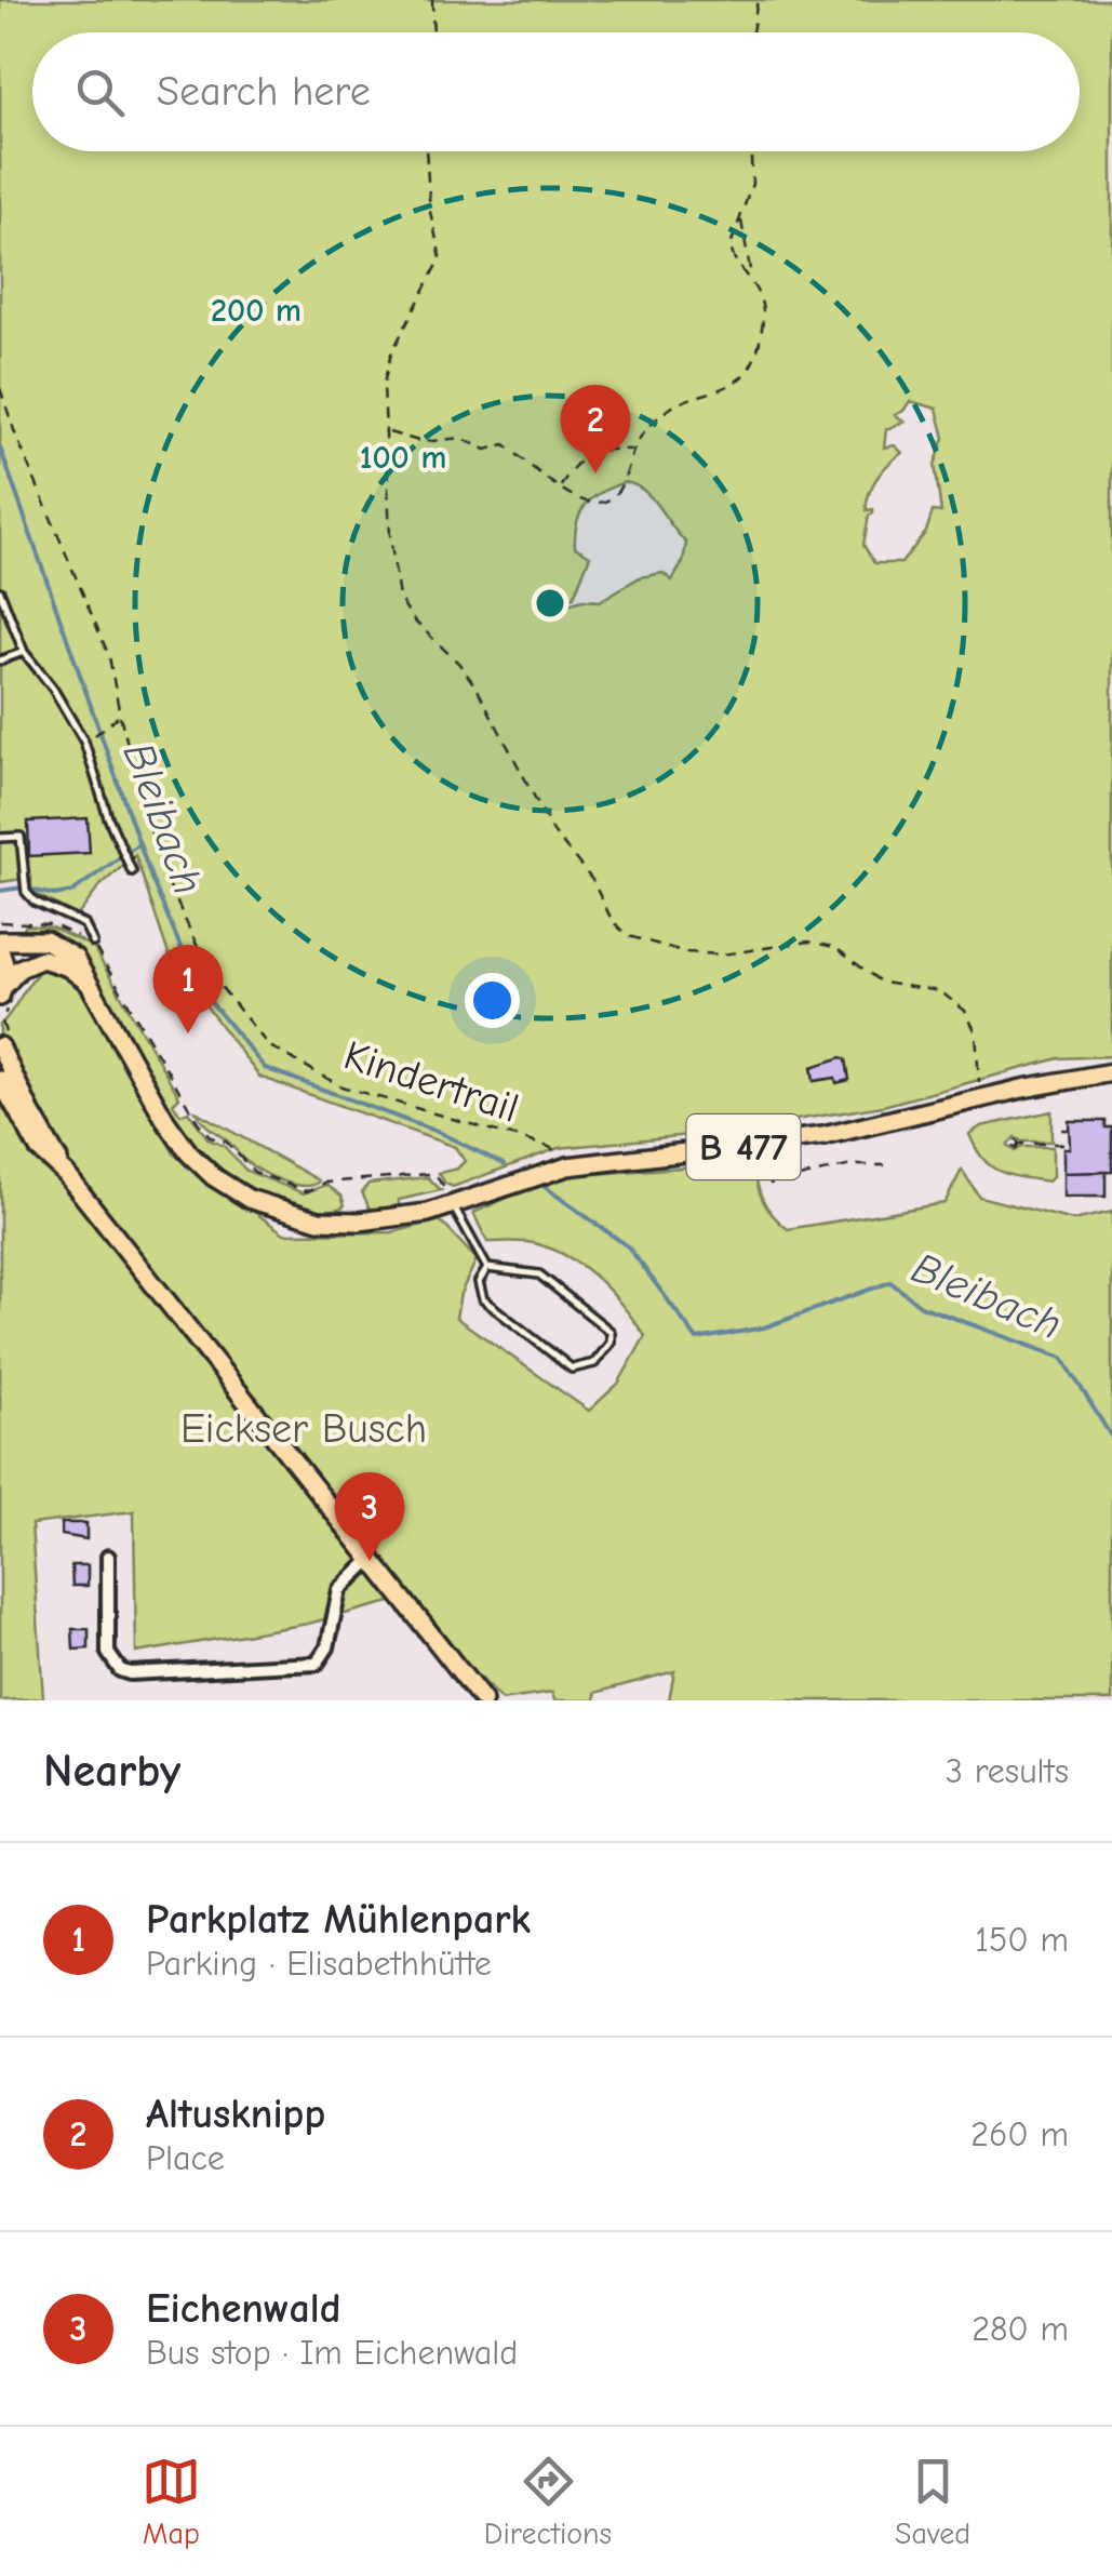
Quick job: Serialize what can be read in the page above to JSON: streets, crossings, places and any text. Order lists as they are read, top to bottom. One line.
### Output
{"streets":{"main road":["B 477"],"path":["Kindertrail"]},"water":["Bleibach"],"parks":["Eickser Busch"],"page":{"search":"Search here","pins":["2","1","3"],"heading":["Nearby","3 results"],"list":[{"mark":"1","name":"Parkplatz Mühlenpark","note":"Parking · Elisabethhütte","value":"150 m"},{"mark":"2","name":"Altusknipp","note":"Place","value":"260 m"},{"mark":"3","name":"Eichenwald","note":"Bus stop · Im Eichenwald","value":"280 m"}],"nav":["Map","Directions","Saved"]},"rings":["200 m","100 m"]}
